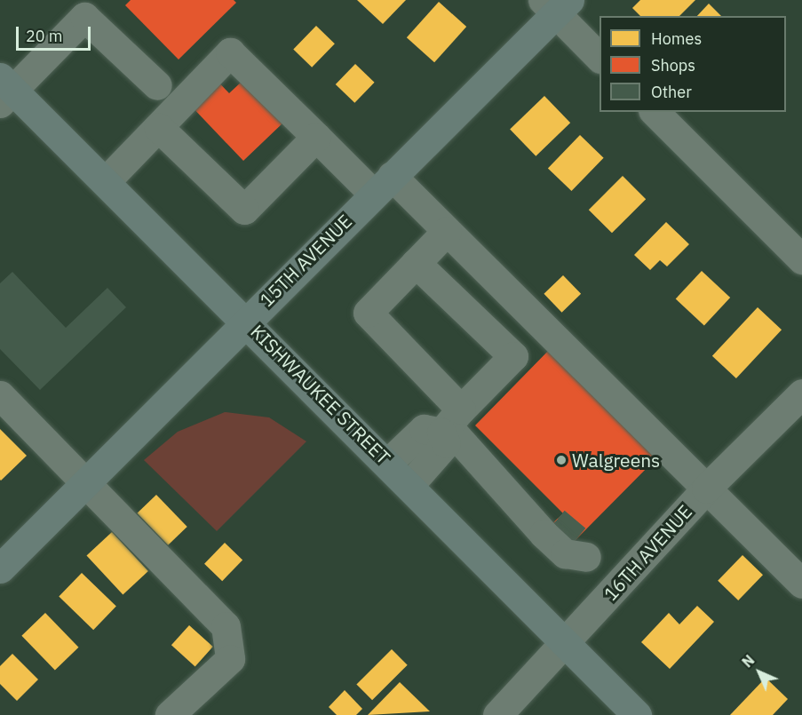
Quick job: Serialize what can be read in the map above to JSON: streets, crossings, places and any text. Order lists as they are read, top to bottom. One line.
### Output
{"streets":{"main road":["15TH AVENUE","KISHWAUKEE STREET"],"street":["16TH AVENUE"]},"crossings":[["15TH AVENUE","KISHWAUKEE STREET"],["KISHWAUKEE STREET","16TH AVENUE"]],"places":["Walgreens"],"legend":["Homes","Shops","Other"],"scale_bar":"20 m","north":"top left"}
